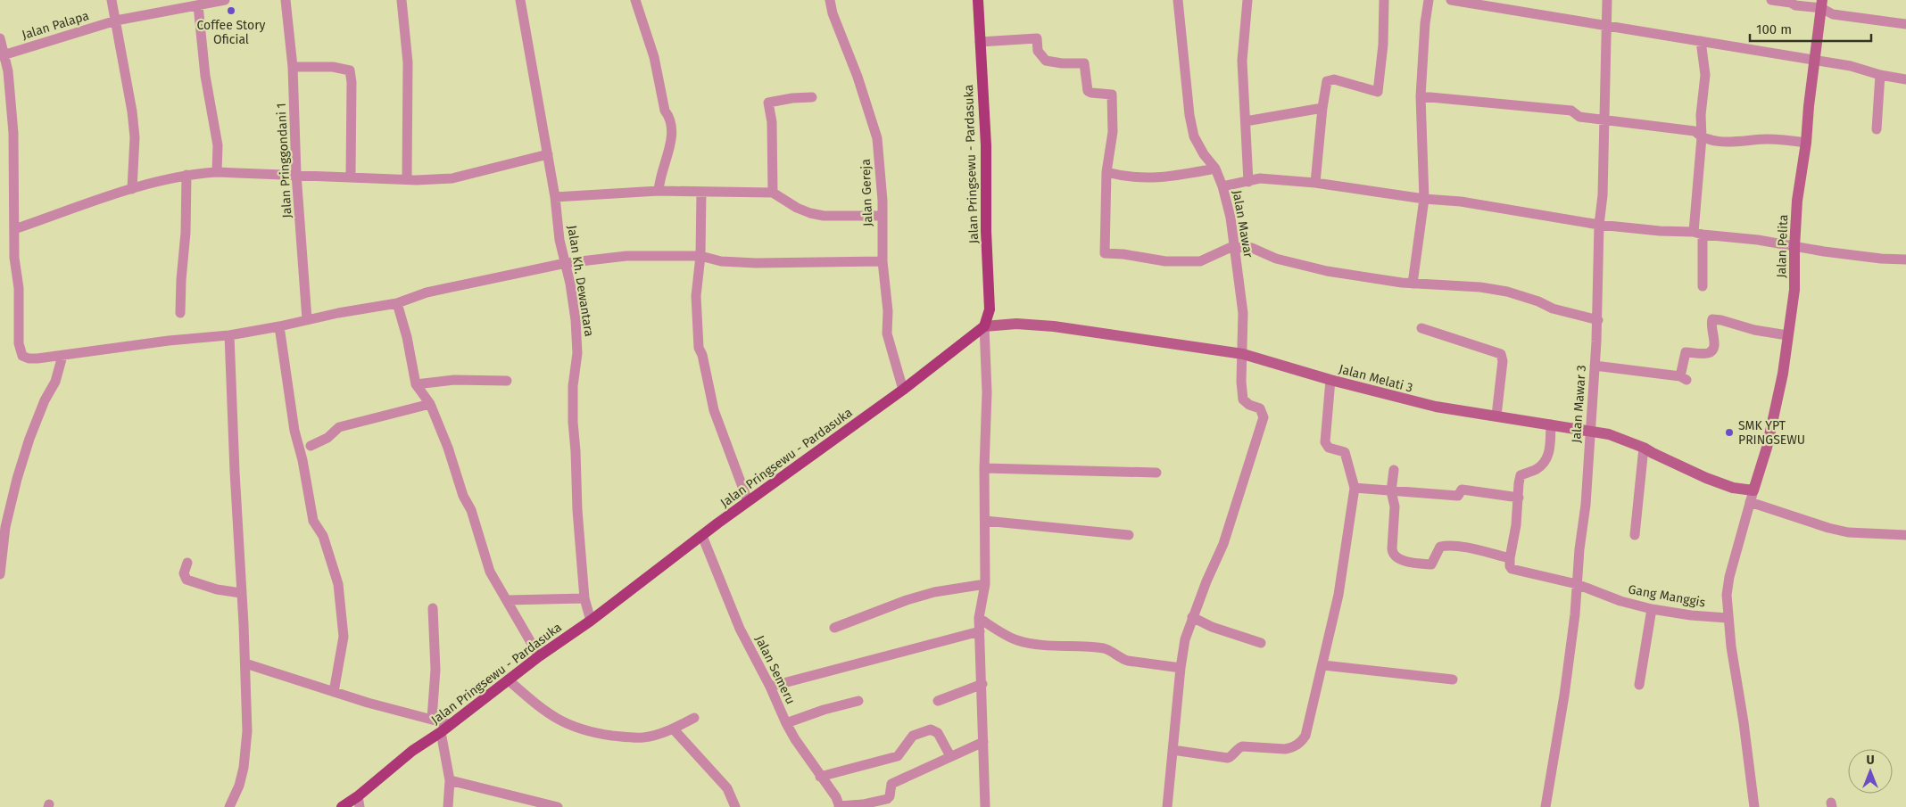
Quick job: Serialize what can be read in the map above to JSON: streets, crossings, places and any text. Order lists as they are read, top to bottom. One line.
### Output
{"streets":{"main road":["Jalan Pringsewu - Pardasuka"],"street":["Jalan Palapa","Jalan Pringgondani 1","Jalan Gereja","Jalan Mawar","Jalan Pelita","Jalan Kh. Dewantara","Jalan Melati 3","Jalan Mawar 3","Gang Manggis","Jalan Semeru"]},"crossings":[["Jalan Pringsewu - Pardasuka","Jalan Gereja"],["Jalan Pringsewu - Pardasuka","Jalan Kh. Dewantara"],["Jalan Pringsewu - Pardasuka","Jalan Melati 3"],["Jalan Pringsewu - Pardasuka","Jalan Semeru"],["Jalan Mawar","Jalan Melati 3"],["Jalan Pelita","Jalan Melati 3"],["Jalan Melati 3","Jalan Mawar 3"],["Jalan Mawar 3","Gang Manggis"]],"places":["Coffee Story Oficial","SMK YPT PRINGSEWU"],"scale_bar":"100 m","north":"top"}
